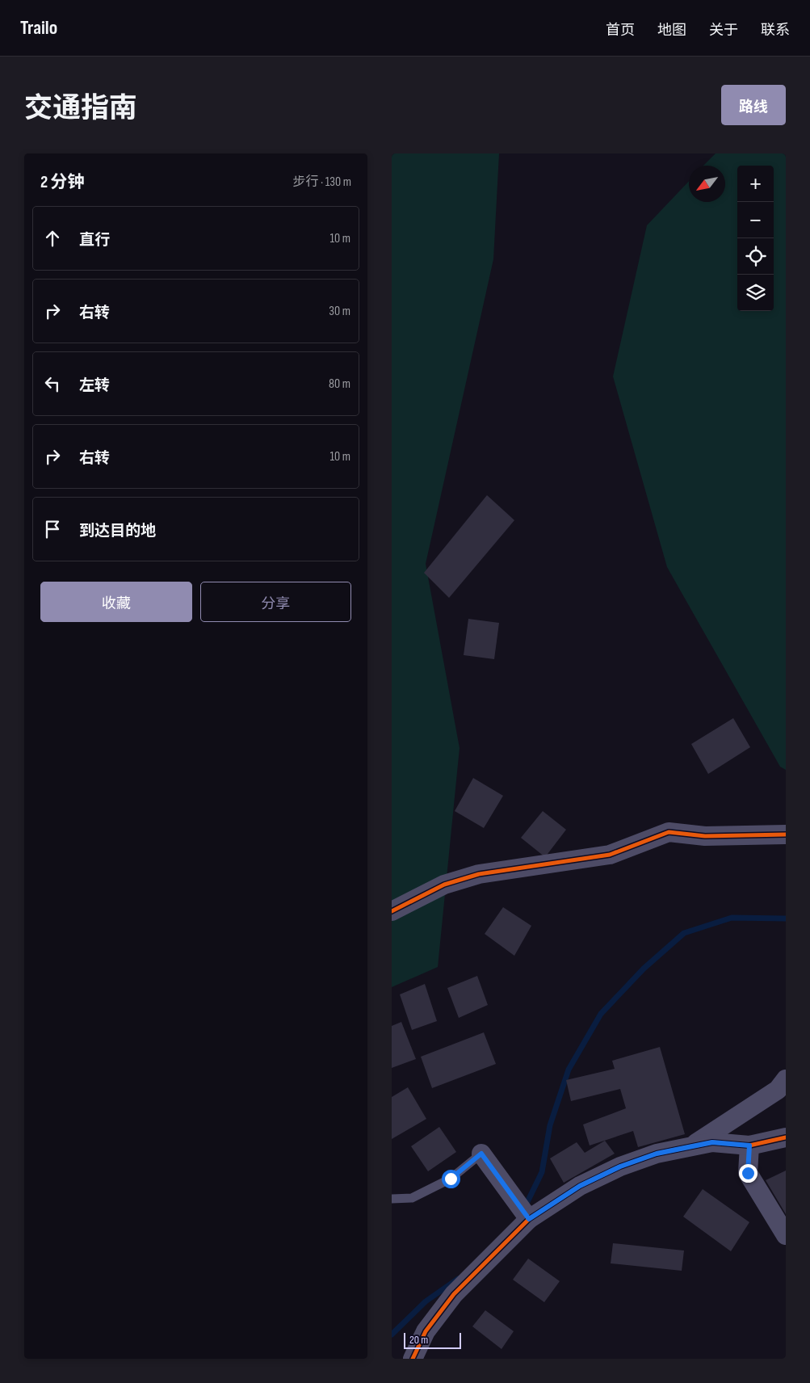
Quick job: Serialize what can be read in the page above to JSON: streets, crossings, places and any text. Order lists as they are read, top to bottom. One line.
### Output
{"scale_bar":"20 m","north":"bottom left","page":{"header":"Trailo","nav":["首页","地图","关于","联系"],"title":"交通指南","buttons":["路线",["收藏","分享"]],"heading":["2 分钟","步行 · 130 m"],"map_buttons":["+","−"],"list":[["直行","10 m"],["右转","30 m"],["左转","80 m"],["右转","10 m"],"到达目的地"],"scale":"20 m"}}
